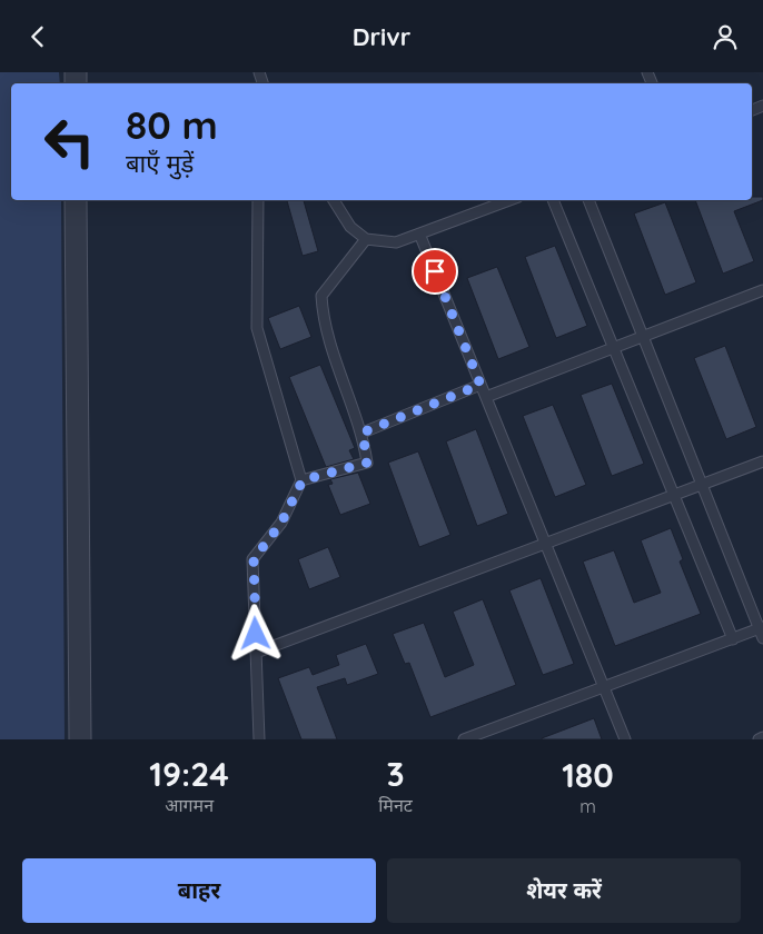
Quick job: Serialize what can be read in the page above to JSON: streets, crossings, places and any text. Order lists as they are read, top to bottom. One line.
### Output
{"page":{"header":"Drivr","turn":["80 m","बाएँ मुड़ें"],"eta":["19:24","आगमन","3","मिनट","180","m"],"buttons":["बाहर","शेयर करें"]}}
